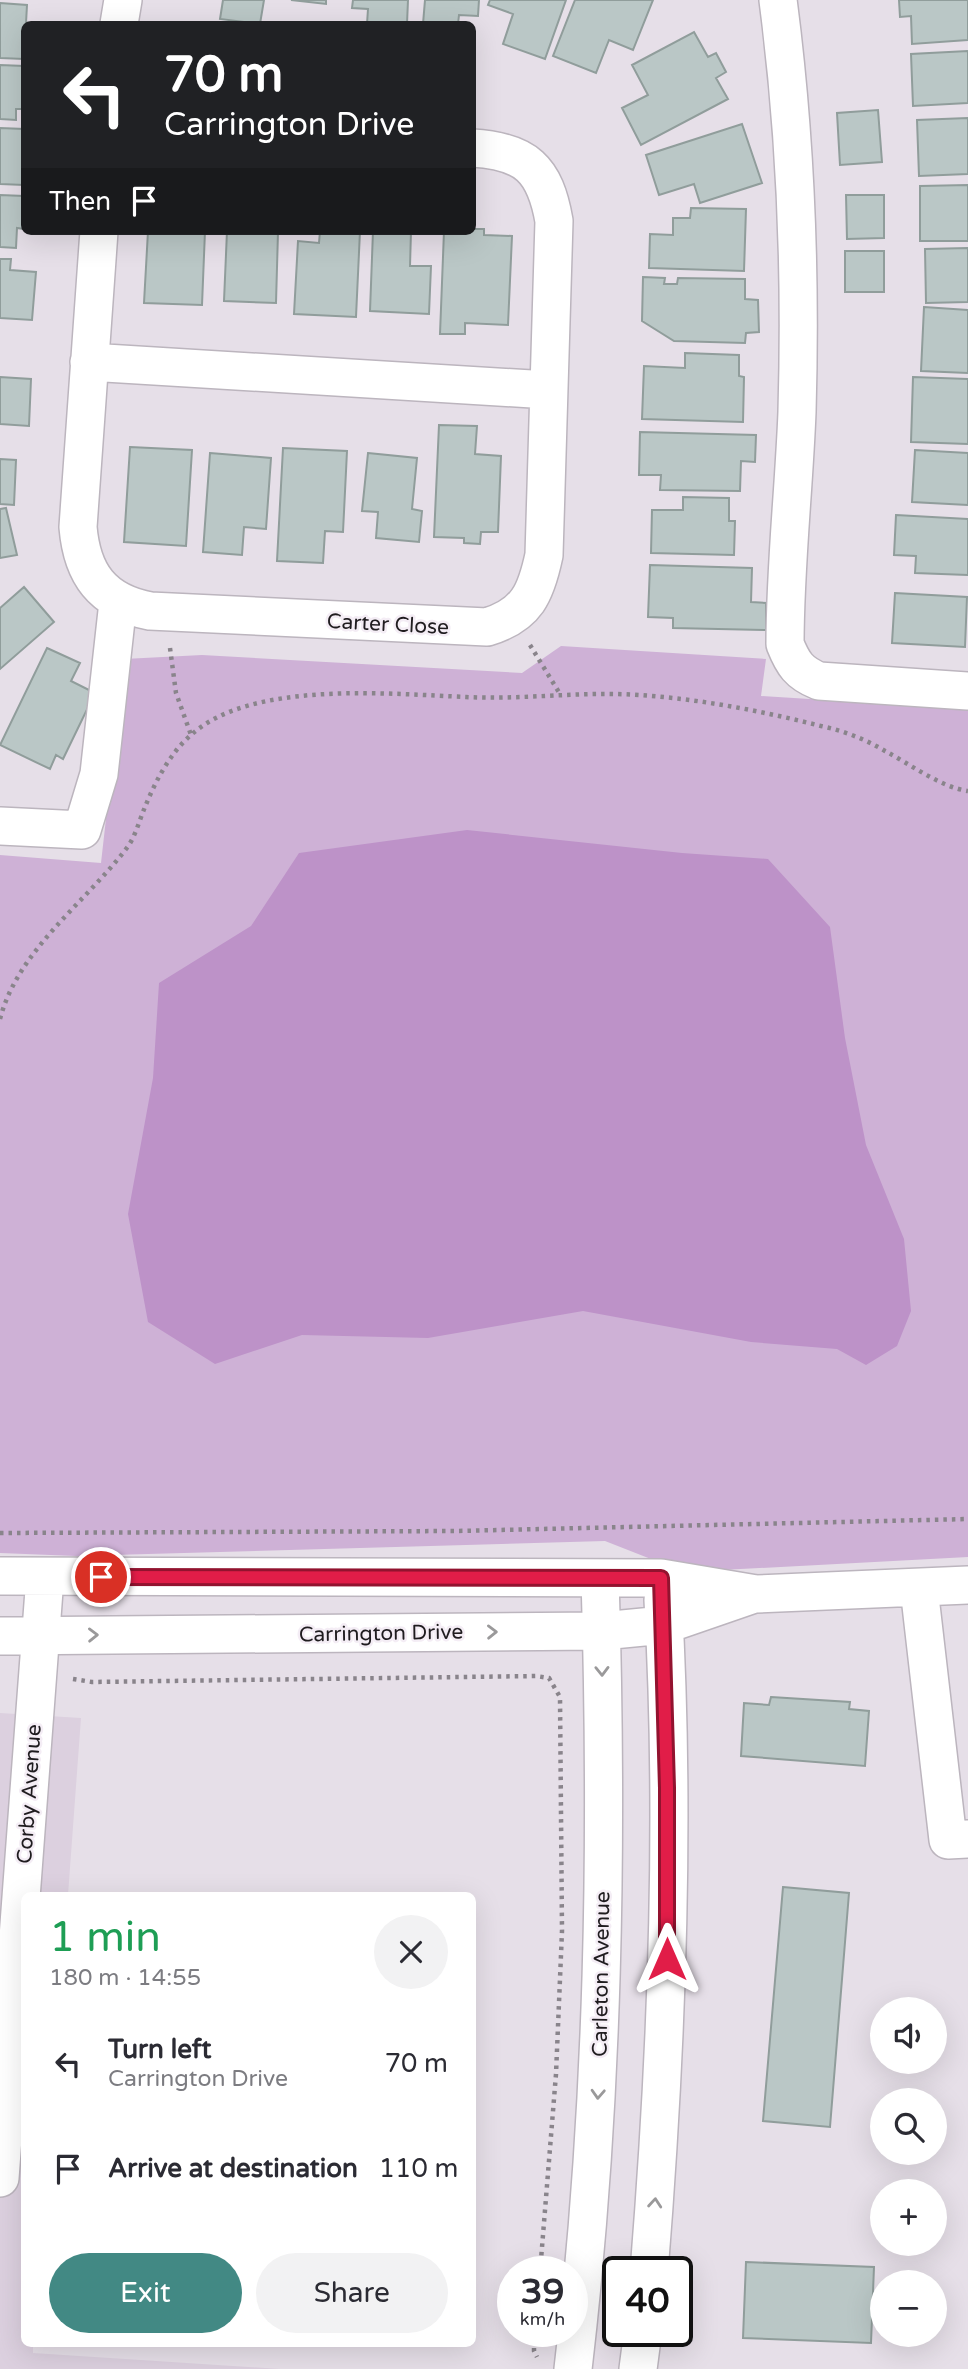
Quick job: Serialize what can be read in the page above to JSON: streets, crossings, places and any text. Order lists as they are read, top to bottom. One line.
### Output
{"streets":{"street":["Carter Close","Carrington Drive","Corby Avenue","Carleton Avenue"]},"crossings":[["Carrington Drive","Corby Avenue"],["Carrington Drive","Carleton Avenue"]],"page":{"turn":["70 m","Carrington Drive"],"then":"Then","heading":["1 min","180 m · 14:55"],"map_buttons":["+","−"],"list":[{"name":"Turn left","note":"Carrington Drive","value":"70 m"},{"name":"Arrive at destination","value":"110 m"}],"buttons":["Exit","Share"],"speed":"39 km/h","limit":"40"}}
